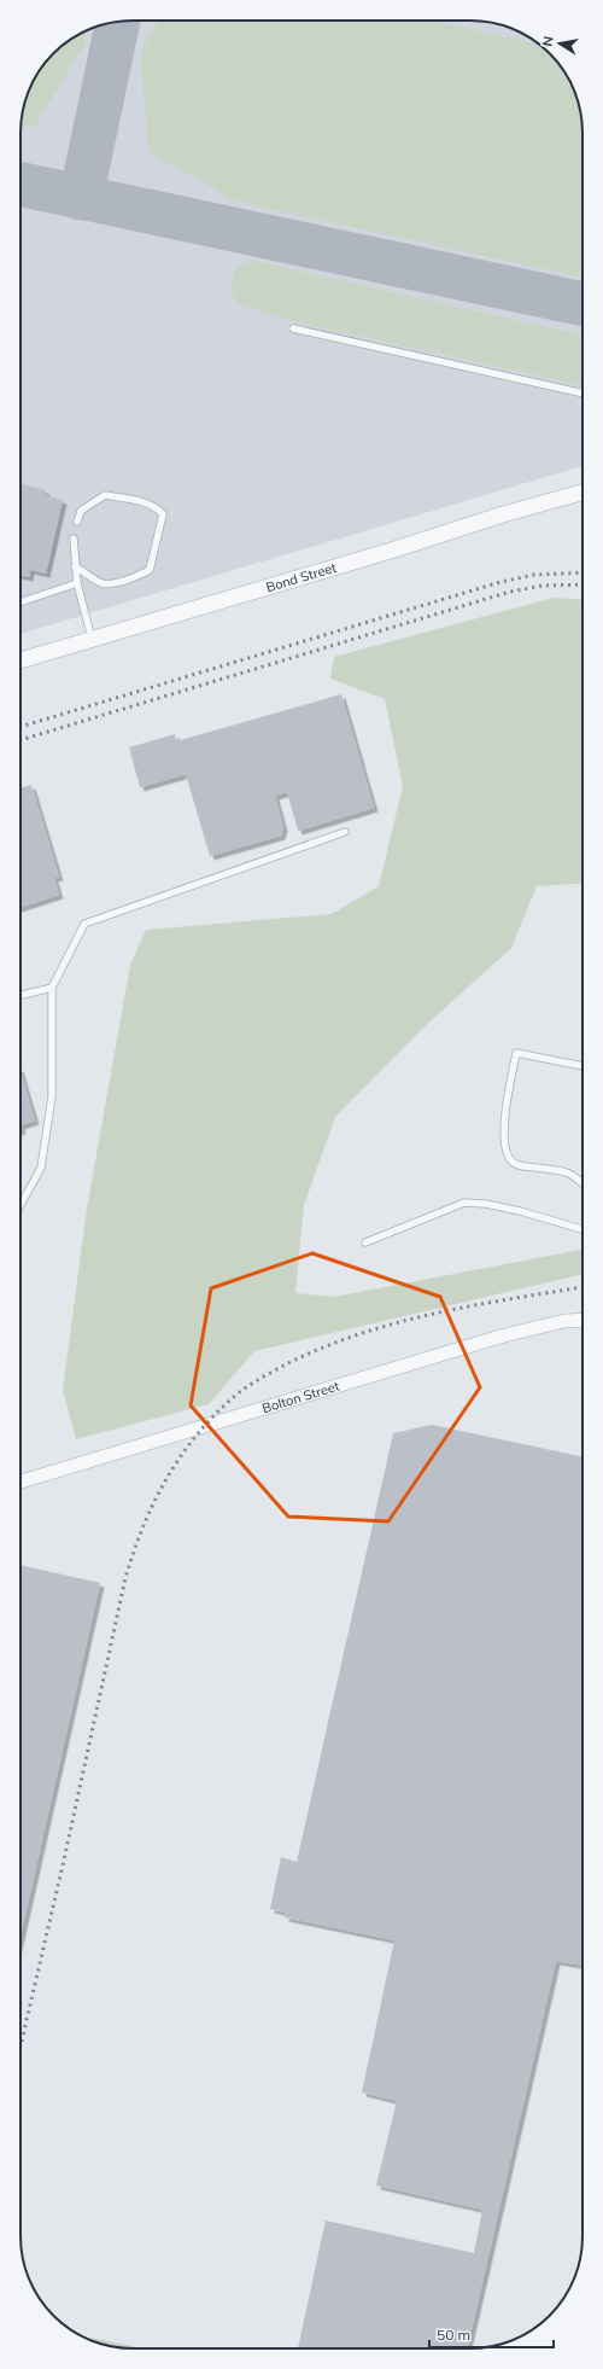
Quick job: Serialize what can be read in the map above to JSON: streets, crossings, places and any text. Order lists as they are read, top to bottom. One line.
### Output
{"streets":{"street":["Bond Street","Bolton Street"]},"scale_bar":"50 m","north":"left"}
